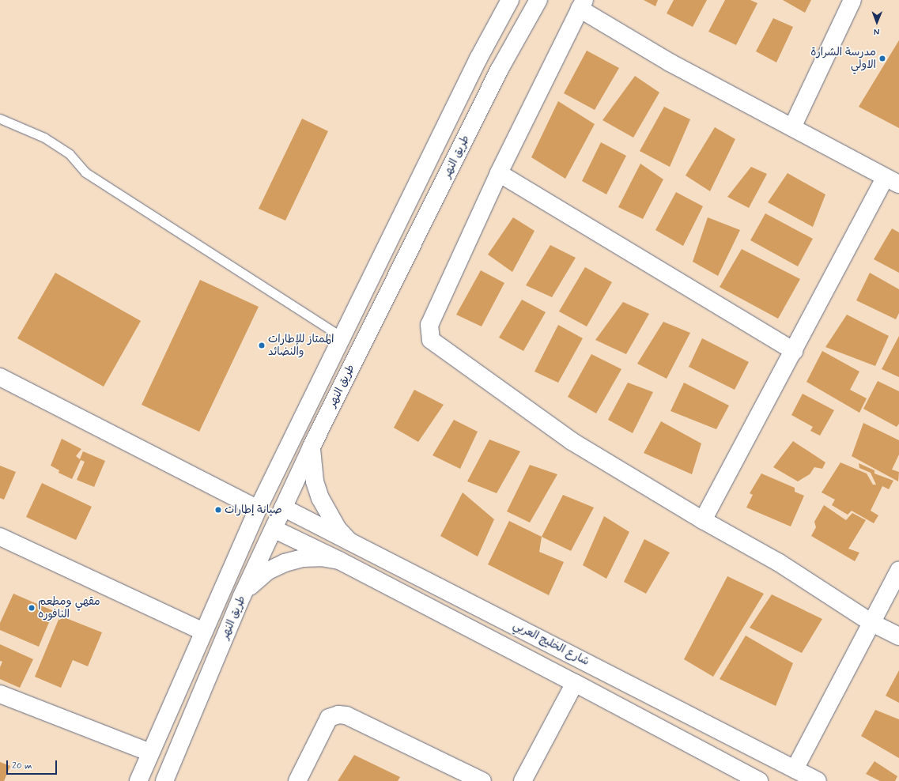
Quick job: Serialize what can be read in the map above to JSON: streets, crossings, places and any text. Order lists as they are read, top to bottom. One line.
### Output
{"streets":{"street":["طريق النهر","شارع الخليج العربي"]},"crossings":[["طريق النهر","شارع الخليج العربي"]],"places":["مدرسة الشرارة الاولي","الممتاز للإطارات والنضائد","صيانة إطارات","مقهي ومطعم النافوره"],"scale_bar":"20 m","north":"bottom"}
